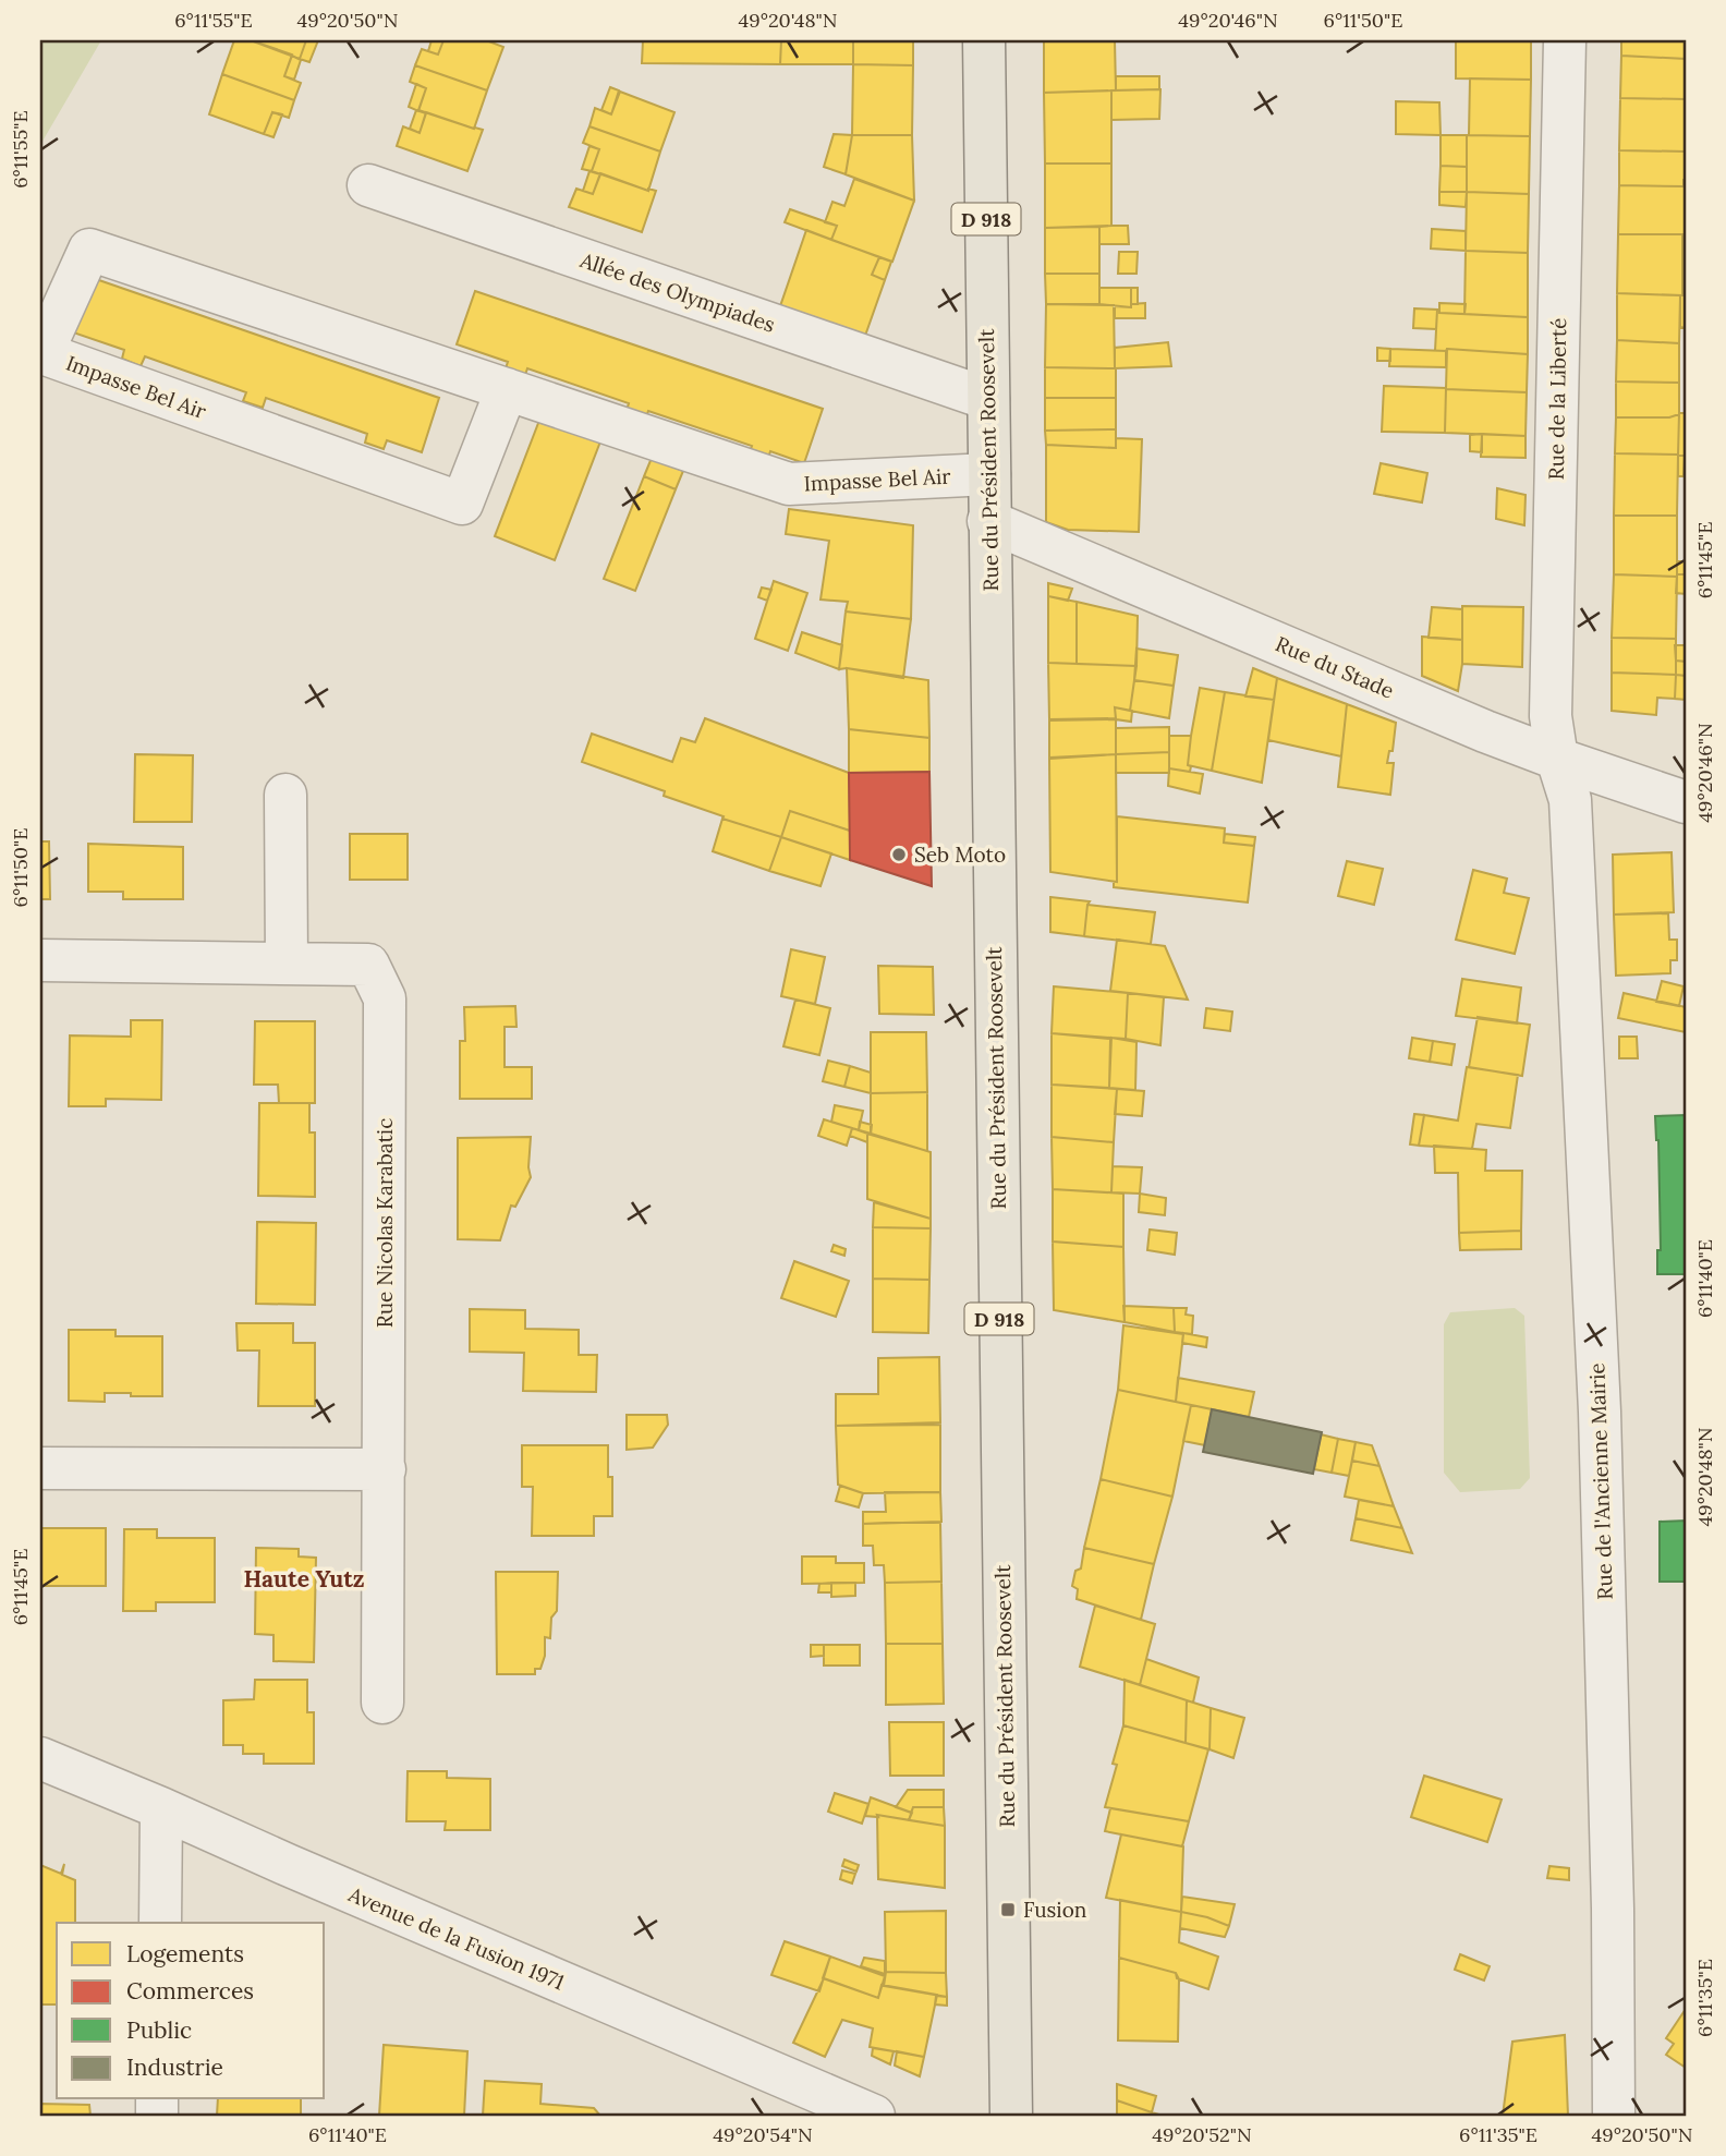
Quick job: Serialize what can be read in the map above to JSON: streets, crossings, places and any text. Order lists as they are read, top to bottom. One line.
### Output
{"streets":{"main road":["D 918","Rue du Président Roosevelt"],"street":["Allée des Olympiades","Impasse Bel Air","Rue de la Liberté","Rue du Stade","Rue Nicolas Karabatic","Rue de l'Ancienne Mairie","Avenue de la Fusion 1971"]},"crossings":[["Allée des Olympiades","Rue du Président Roosevelt"],["Impasse Bel Air","Rue du Président Roosevelt"],["Rue de la Liberté","Rue du Stade"],["Rue de la Liberté","Rue de l'Ancienne Mairie"],["Rue du Président Roosevelt","Rue du Stade"],["Rue du Stade","Rue de l'Ancienne Mairie"]],"districts":["Haute Yutz"],"places":{"other":["Seb Moto"],"transit":["Fusion"]},"legend":["Logements","Commerces","Public","Industrie"],"coordinates":["6°11'55\"E","49°20'50\"N","49°20'48\"N","49°20'46\"N","6°11'50\"E","6°11'45\"E","6°11'40\"E","6°11'35\"E","49°20'54\"N","49°20'52\"N"]}
